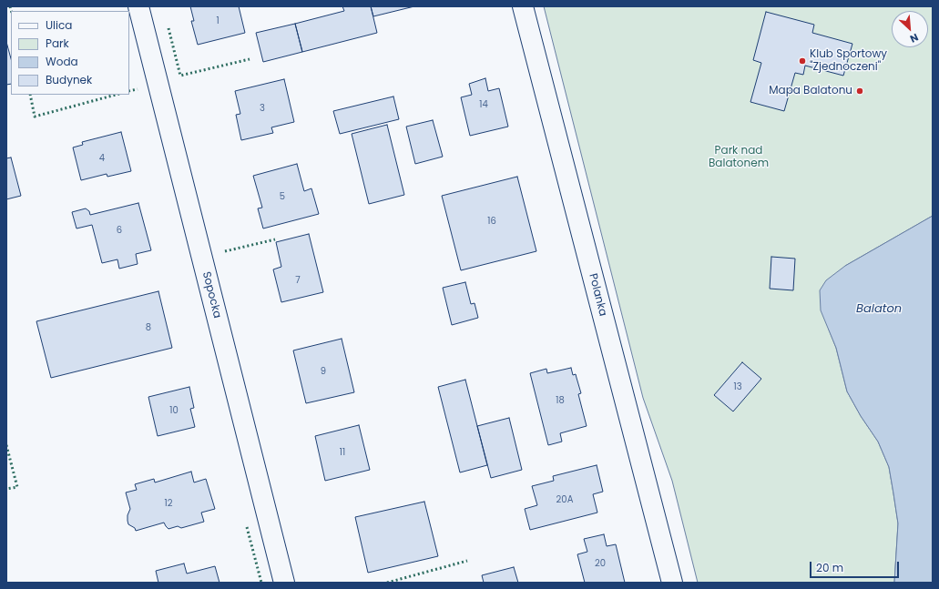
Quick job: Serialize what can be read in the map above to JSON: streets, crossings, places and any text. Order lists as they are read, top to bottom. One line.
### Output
{"streets":{"street":["Sopocka","Polanka"]},"water":["Balaton"],"parks":["Park nad Balatonem"],"places":["Klub Sportowy \"Zjednoczeni\"","Mapa Balatonu"],"house_numbers":["1","14","3","4","5","16","6","7","8","9","13","18","10","11","20A","12","20"],"legend":["Ulica","Park","Woda","Budynek"],"scale_bar":"20 m","north":"bottom right"}
